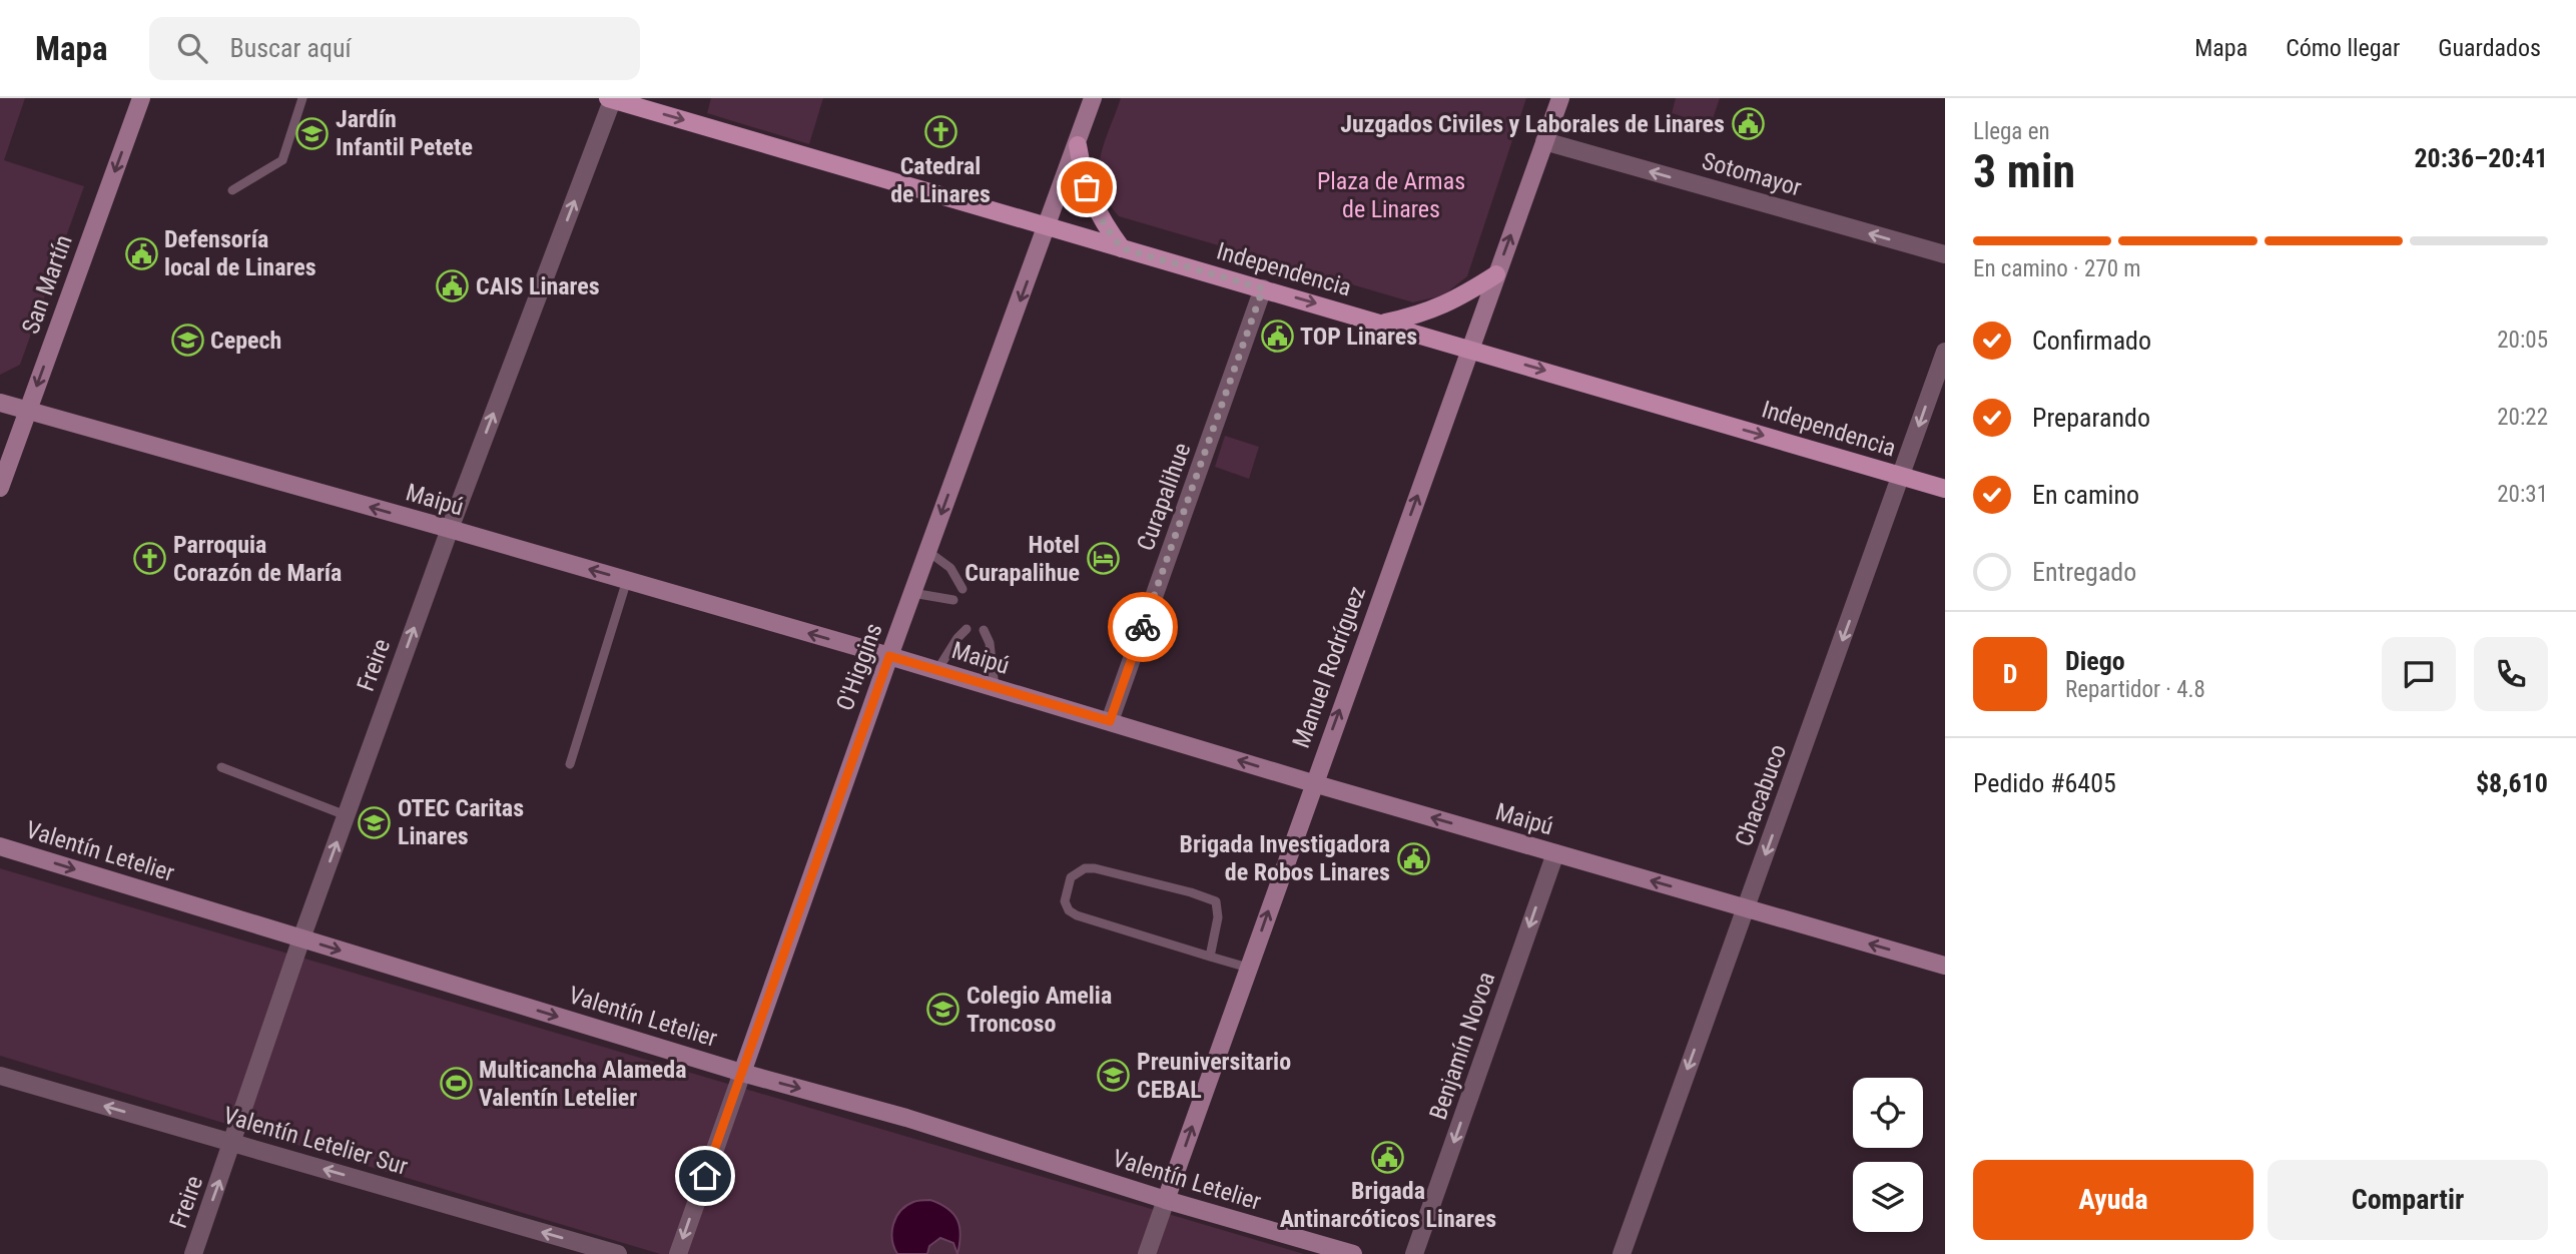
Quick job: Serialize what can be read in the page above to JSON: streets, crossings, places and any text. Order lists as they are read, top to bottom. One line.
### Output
{"streets":{"main road":["Independencia","San Martín","Maipú","O'Higgins","Manuel Rodríguez","Valentín Letelier"],"street":["Sotomayor","Curapalihue","Freire","Chacabuco","Benjamín Novoa","Valentín Letelier Sur"]},"crossings":[["Sotomayor","Manuel Rodríguez"],["Independencia","Curapalihue"],["Independencia","Freire"],["Independencia","O'Higgins"],["Independencia","Manuel Rodríguez"],["Independencia","Chacabuco"],["San Martín","Maipú"],["Curapalihue","Maipú"],["Maipú","Freire"],["Maipú","O'Higgins"],["Maipú","Manuel Rodríguez"],["Maipú","Chacabuco"],["Maipú","Benjamín Novoa"],["Freire","Valentín Letelier"],["Freire","Valentín Letelier Sur"],["O'Higgins","Valentín Letelier"],["Manuel Rodríguez","Valentín Letelier"]],"one_way":["Sotomayor","Independencia","San Martín","Maipú","Freire","O'Higgins","Manuel Rodríguez","Chacabuco","Valentín Letelier","Benjamín Novoa","Valentín Letelier Sur"],"parks":["Plaza de Armas de Linares"],"places":{"public building":["Juzgados Civiles y Laborales de Linares","Defensoría local de Linares","CAIS Linares","TOP Linares","Brigada Investigadora de Robos Linares","Brigada Antinarcóticos Linares"],"church":["Catedral de Linares","Parroquia Corazón de María"],"school or university":["Jardín Infantil Petete","Cepech","OTEC Caritas Linares","Colegio Amelia Troncoso","Preuniversitario CEBAL"],"hotel":["Hotel Curapalihue"],"sports":["Multicancha Alameda Valentín Letelier"]},"page":{"header":"Mapa","search":"Buscar aquí","nav":["Mapa","Cómo llegar","Guardados"],"heading":["3 min","Llega en","20:36–20:41"],"panel":["Diego","Repartidor · 4.8","Pedido #6405","$8,610"],"bar":"En camino · 270 m","list":[["Confirmado","20:05"],["Preparando","20:22"],["En camino","20:31"],"Entregado"],"round":"D","buttons":["Ayuda","Compartir"]}}
